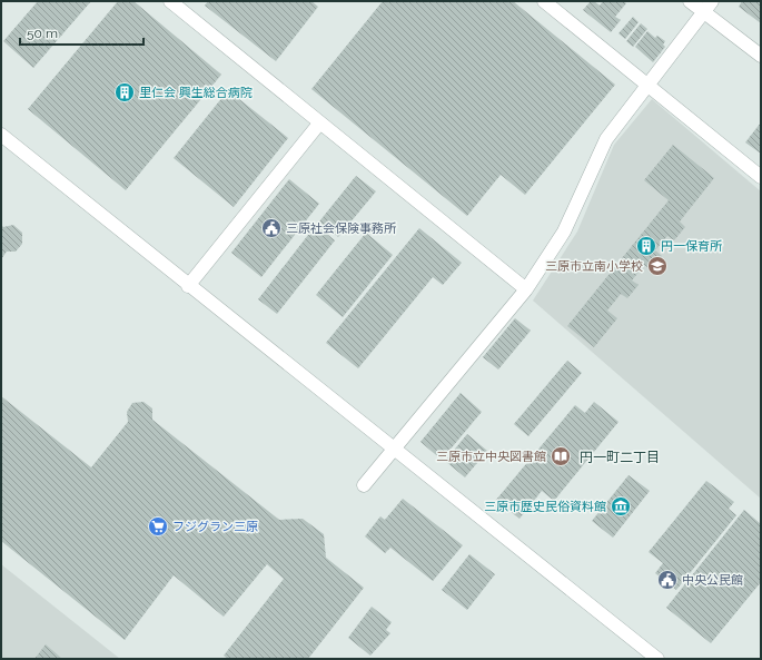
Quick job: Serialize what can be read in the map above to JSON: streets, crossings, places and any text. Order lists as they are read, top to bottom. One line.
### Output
{"districts":["円一町二丁目"],"places":{"building":["里仁会 興生総合病院","円一保育所"],"public building":["三原社会保険事務所","中央公民館"],"school or university":["三原市立南小学校"],"library":["三原市立中央図書館"],"museum":["三原市歴史民俗資料館"],"supermarket":["フジグラン三原"]},"scale_bar":"50 m"}
